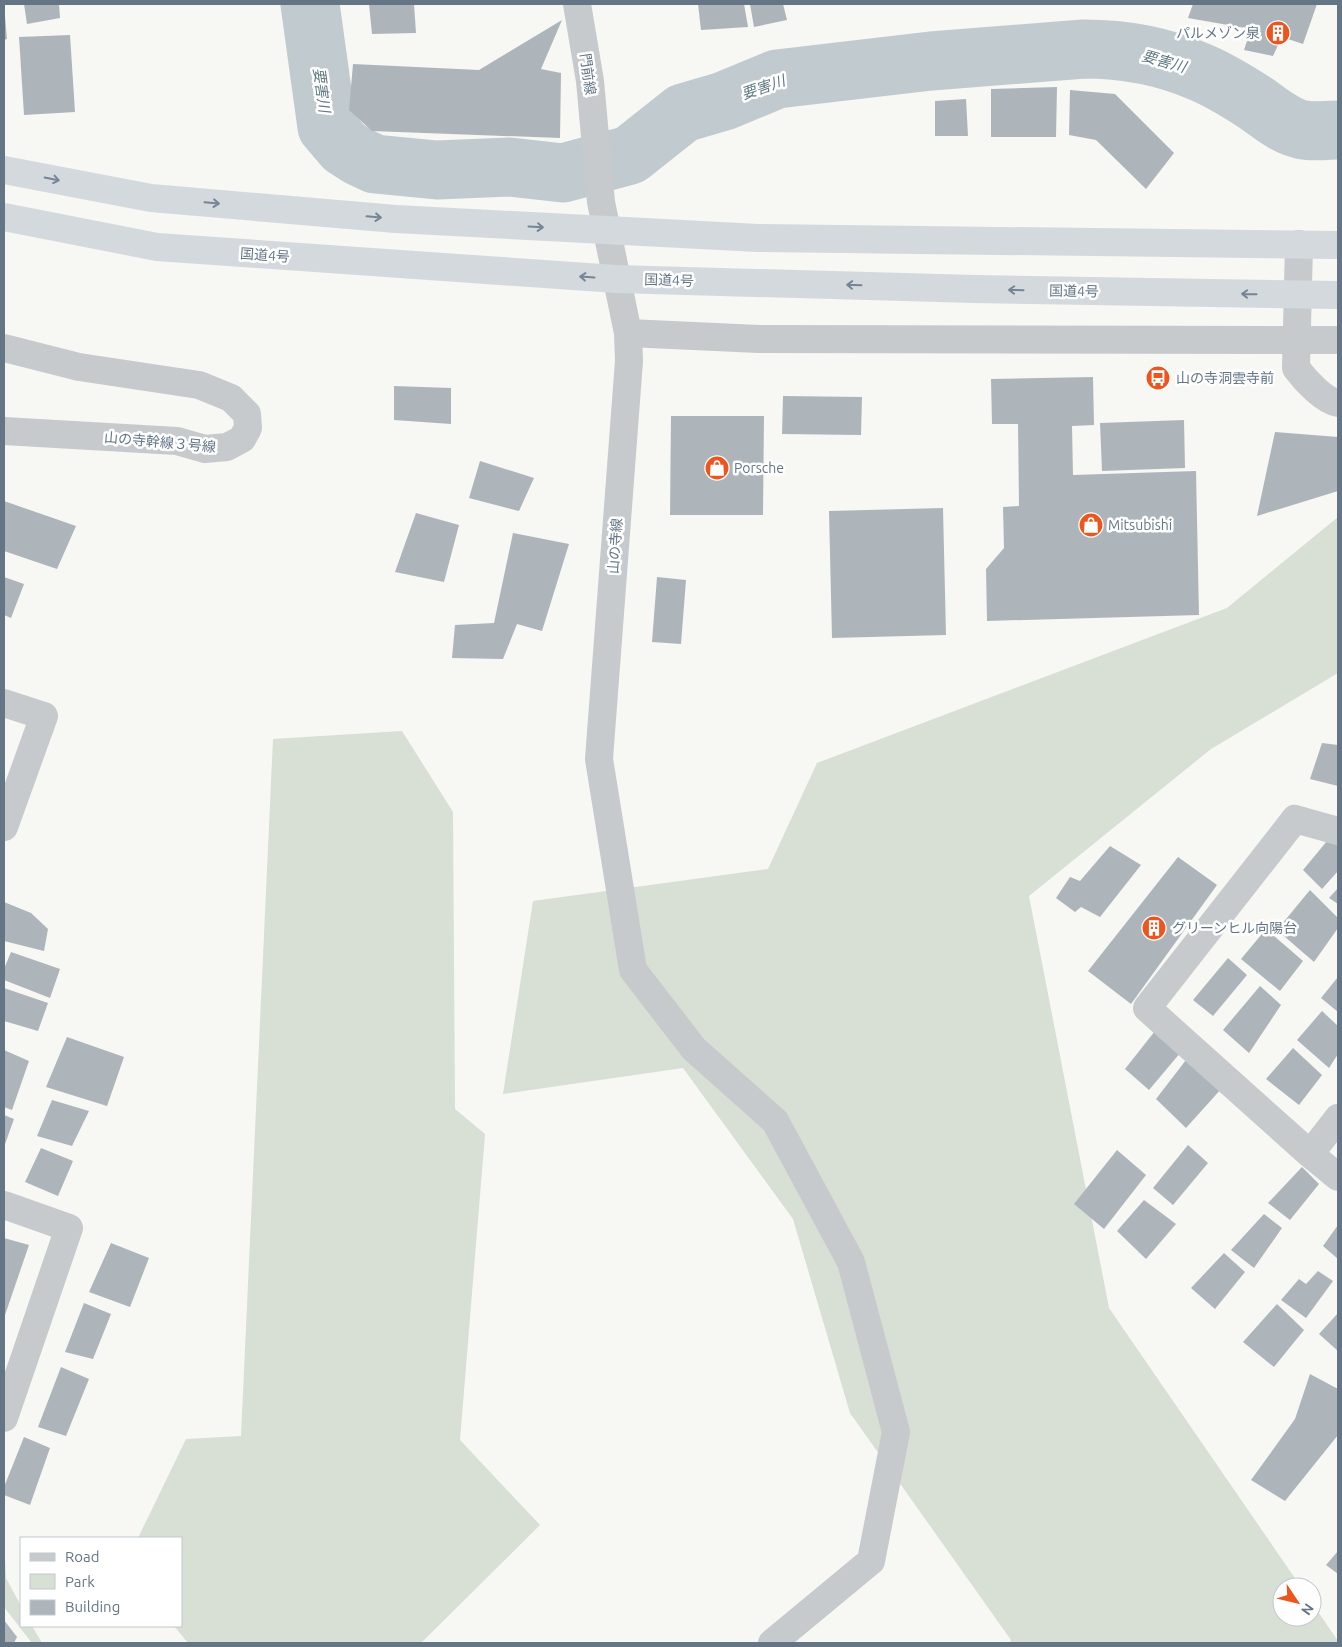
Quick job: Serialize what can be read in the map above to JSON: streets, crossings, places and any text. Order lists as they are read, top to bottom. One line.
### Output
{"streets":{"highway":["国道4号"],"street":["門前線","山の寺幹線３号線","山の寺線"]},"crossings":[["門前線","山の寺線"],["国道4号","山の寺線"]],"water":["要害川"],"places":{"building":["パルメゾン泉","グリーンヒル向陽台"],"bus stop":["山の寺洞雲寺前"],"shop":["Porsche","Mitsubishi"]},"legend":["Road","Park","Building"],"north":"bottom right"}
